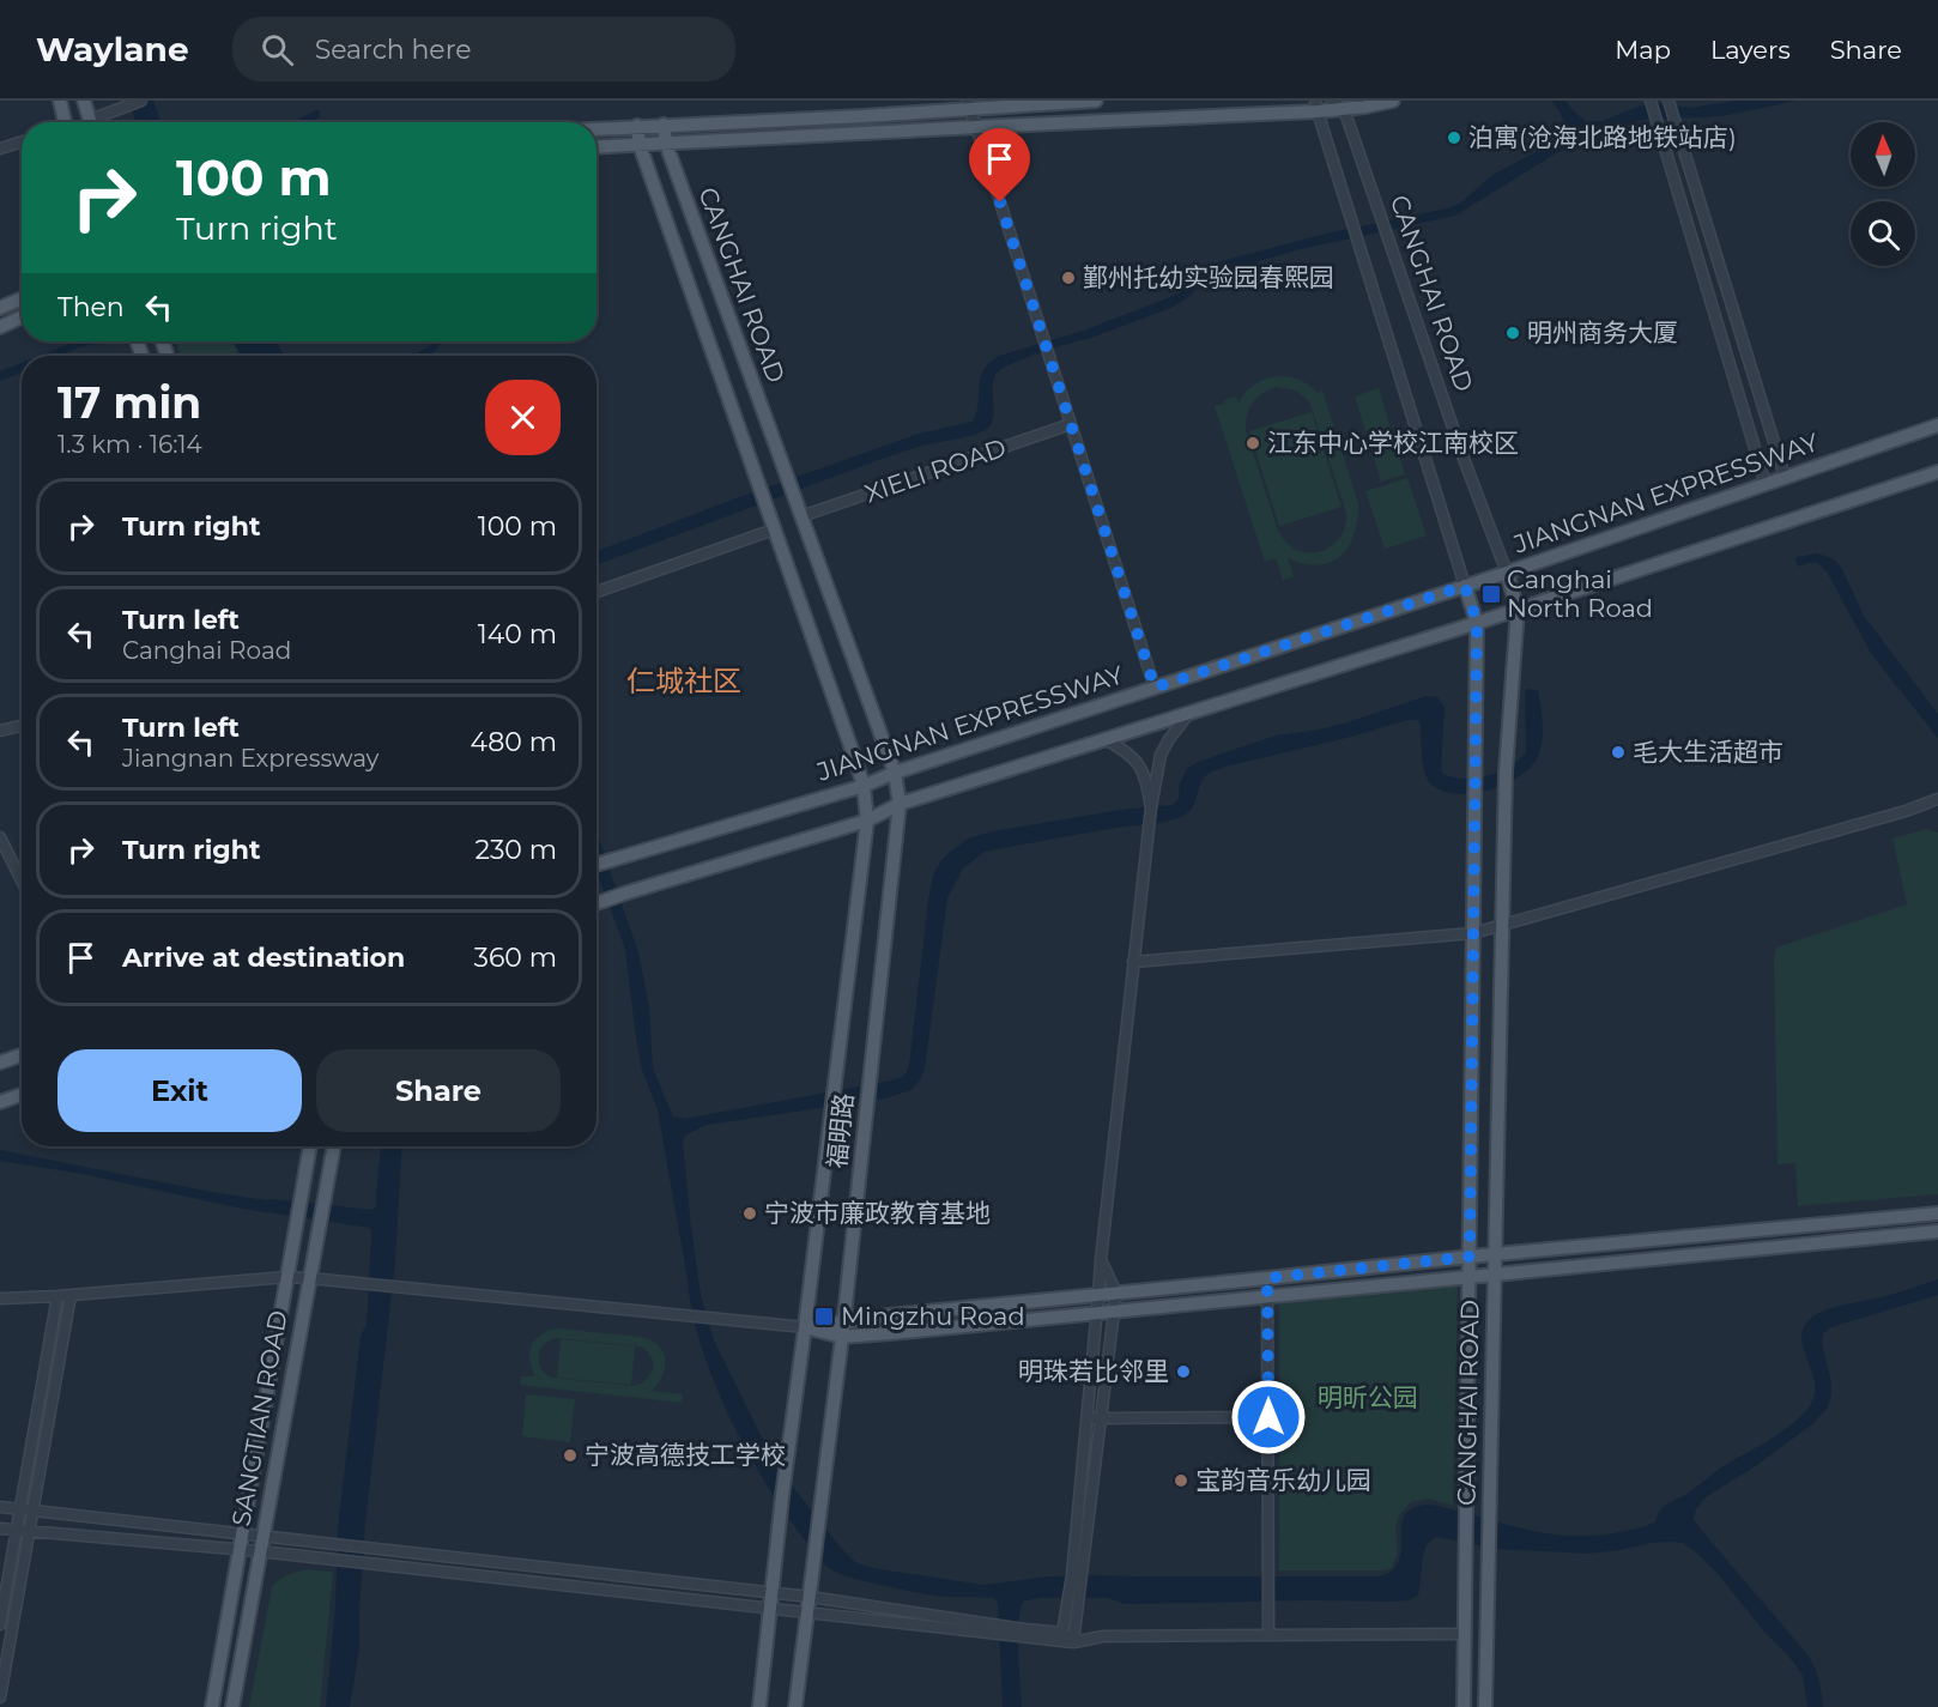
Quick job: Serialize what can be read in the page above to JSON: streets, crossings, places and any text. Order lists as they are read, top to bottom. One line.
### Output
{"streets":{"main road":["CANGHAI ROAD","JIANGNAN EXPRESSWAY","福明路","SANGTIAN ROAD"],"street":["XIELI ROAD"]},"crossings":[["CANGHAI ROAD","XIELI ROAD"],["CANGHAI ROAD","JIANGNAN EXPRESSWAY"],["CANGHAI ROAD","福明路"],["XIELI ROAD","福明路"],["JIANGNAN EXPRESSWAY","福明路"]],"districts":["仁城社区"],"parks":["明昕公园"],"places":{"other":["泊寓(沧海北路地铁站店)","鄞州托幼实验园春熙园","明州商务大厦","江东中心学校江南校区","毛大生活超市","宁波市廉政教育基地","明珠若比邻里","宁波高德技工学校","宝韵音乐幼儿园"],"transit":["Canghai North Road","Mingzhu Road"]},"north":"top","page":{"header":"Waylane","search":"Search here","nav":["Map","Layers","Share"],"turn":["100 m","Turn right"],"then":"Then","heading":["17 min","1.3 km · 16:14"],"list":[{"name":"Turn right","value":"100 m"},{"name":"Turn left","note":"Canghai Road","value":"140 m"},{"name":"Turn left","note":"Jiangnan Expressway","value":"480 m"},{"name":"Turn right","value":"230 m"},{"name":"Arrive at destination","value":"360 m"}],"buttons":["Exit","Share"]}}
